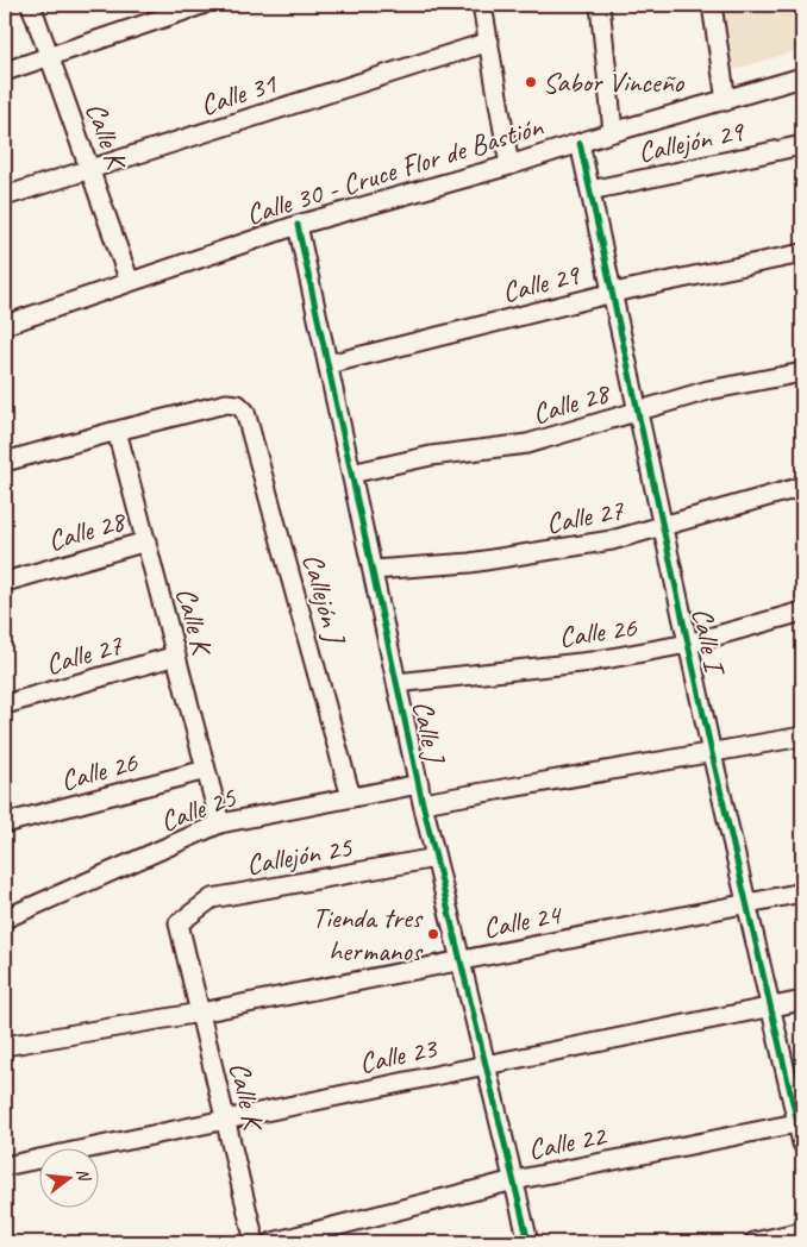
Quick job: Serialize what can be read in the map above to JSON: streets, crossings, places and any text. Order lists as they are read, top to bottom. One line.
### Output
{"streets":{"street":["Calle 31","Calle K","Callejón 29","Calle 30 - Cruce Flor de Bastión","Calle 29","Calle 28","Calle 27","Callejón J","Calle 26","Calle I","Calle J","Calle 25","Callejón 25","Calle 24","Calle 23","Calle 22"]},"crossings":[["Calle 31","Calle K"],["Calle K","Calle 30 - Cruce Flor de Bastión"],["Calle K","Calle 28"],["Calle K","Calle 27"],["Calle K","Callejón J"],["Calle K","Calle 26"],["Calle K","Calle 25"],["Calle K","Callejón 25"],["Calle K","Calle 24"],["Calle K","Calle 23"],["Callejón 29","Calle I"],["Calle 30 - Cruce Flor de Bastión","Calle I"],["Calle 30 - Cruce Flor de Bastión","Calle J"],["Calle 29","Calle I"],["Calle 29","Calle J"],["Calle 28","Calle I"],["Calle 28","Calle J"],["Calle 27","Calle I"],["Calle 27","Calle J"],["Callejón J","Calle 25"],["Calle 26","Calle I"],["Calle 26","Calle J"],["Calle I","Calle 24"],["Calle I","Calle 23"],["Calle I","Calle 22"],["Calle J","Calle 25"],["Calle J","Callejón 25"],["Calle J","Calle 24"],["Calle J","Calle 23"],["Calle J","Calle 22"]],"places":["Sabor Vinceño","Tienda tres hermanos"],"north":"right"}
